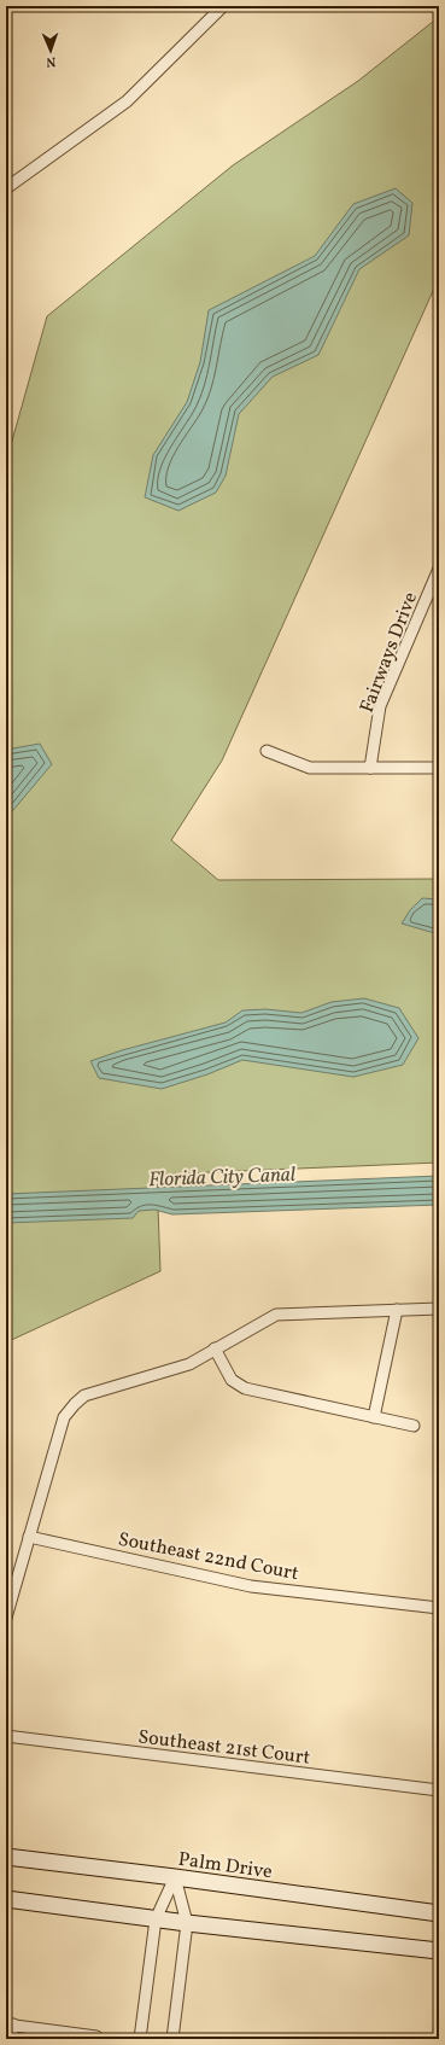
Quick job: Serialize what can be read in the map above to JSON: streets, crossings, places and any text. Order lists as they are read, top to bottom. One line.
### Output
{"streets":{"main road":["Palm Drive"],"street":["Fairways Drive","Southeast 22nd Court","Southeast 21st Court"]},"water":["Florida City Canal"],"north":"bottom"}
